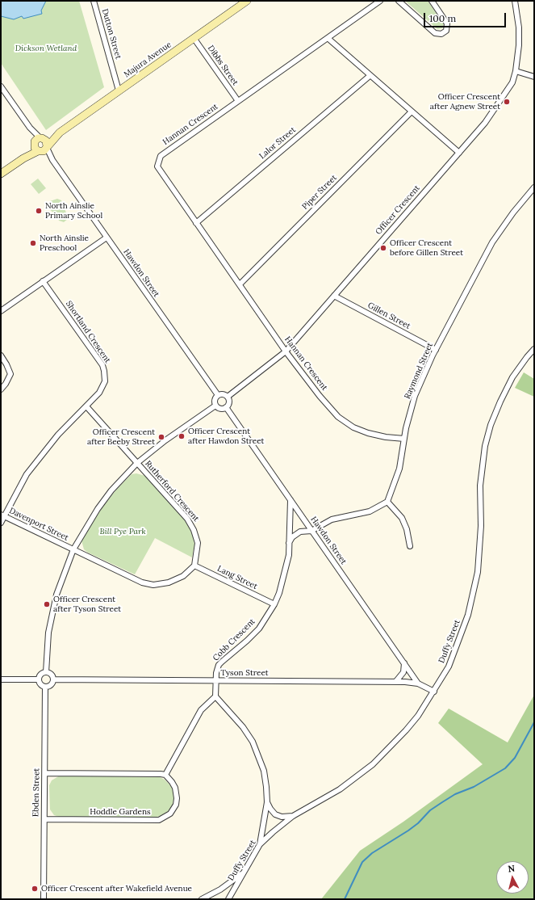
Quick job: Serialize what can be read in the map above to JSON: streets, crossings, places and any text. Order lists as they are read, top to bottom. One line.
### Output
{"streets":{"main road":["Majura Avenue"],"street":["Dutton Street","Dibbs Street","Hannan Crescent","Lalor Street","Piper Street","Officer Crescent","Hawdon Street","Gillen Street","Shortland Crescent","Raymond Street","Rutherford Crescent","Davenport Street","Lang Street","Cobb Crescent","Duffy Street","Tyson Street","Ebden Street","Hoddle Gardens"]},"crossings":[["Dutton Street","Majura Avenue"],["Majura Avenue","Dibbs Street"],["Majura Avenue","Hawdon Street"],["Dibbs Street","Hannan Crescent"],["Hannan Crescent","Lalor Street"],["Hannan Crescent","Piper Street"],["Hannan Crescent","Officer Crescent"],["Hannan Crescent","Raymond Street"],["Officer Crescent","Hawdon Street"],["Officer Crescent","Gillen Street"],["Hawdon Street","Cobb Crescent"],["Hawdon Street","Tyson Street"],["Gillen Street","Raymond Street"],["Shortland Crescent","Rutherford Crescent"],["Shortland Crescent","Davenport Street"],["Rutherford Crescent","Lang Street"],["Lang Street","Cobb Crescent"],["Cobb Crescent","Tyson Street"],["Duffy Street","Tyson Street"],["Tyson Street","Ebden Street"],["Ebden Street","Hoddle Gardens"]],"parks":["Dickson Wetland","Bill Pye Park"],"places":["Officer Crescent after Agnew Street","North Ainslie Primary School","North Ainslie Preschool","Officer Crescent before Gillen Street","Officer Crescent after Hawdon Street","Officer Crescent after Beeby Street","Officer Crescent after Tyson Street","Officer Crescent after Wakefield Avenue"],"scale_bar":"100 m","north":"top"}
